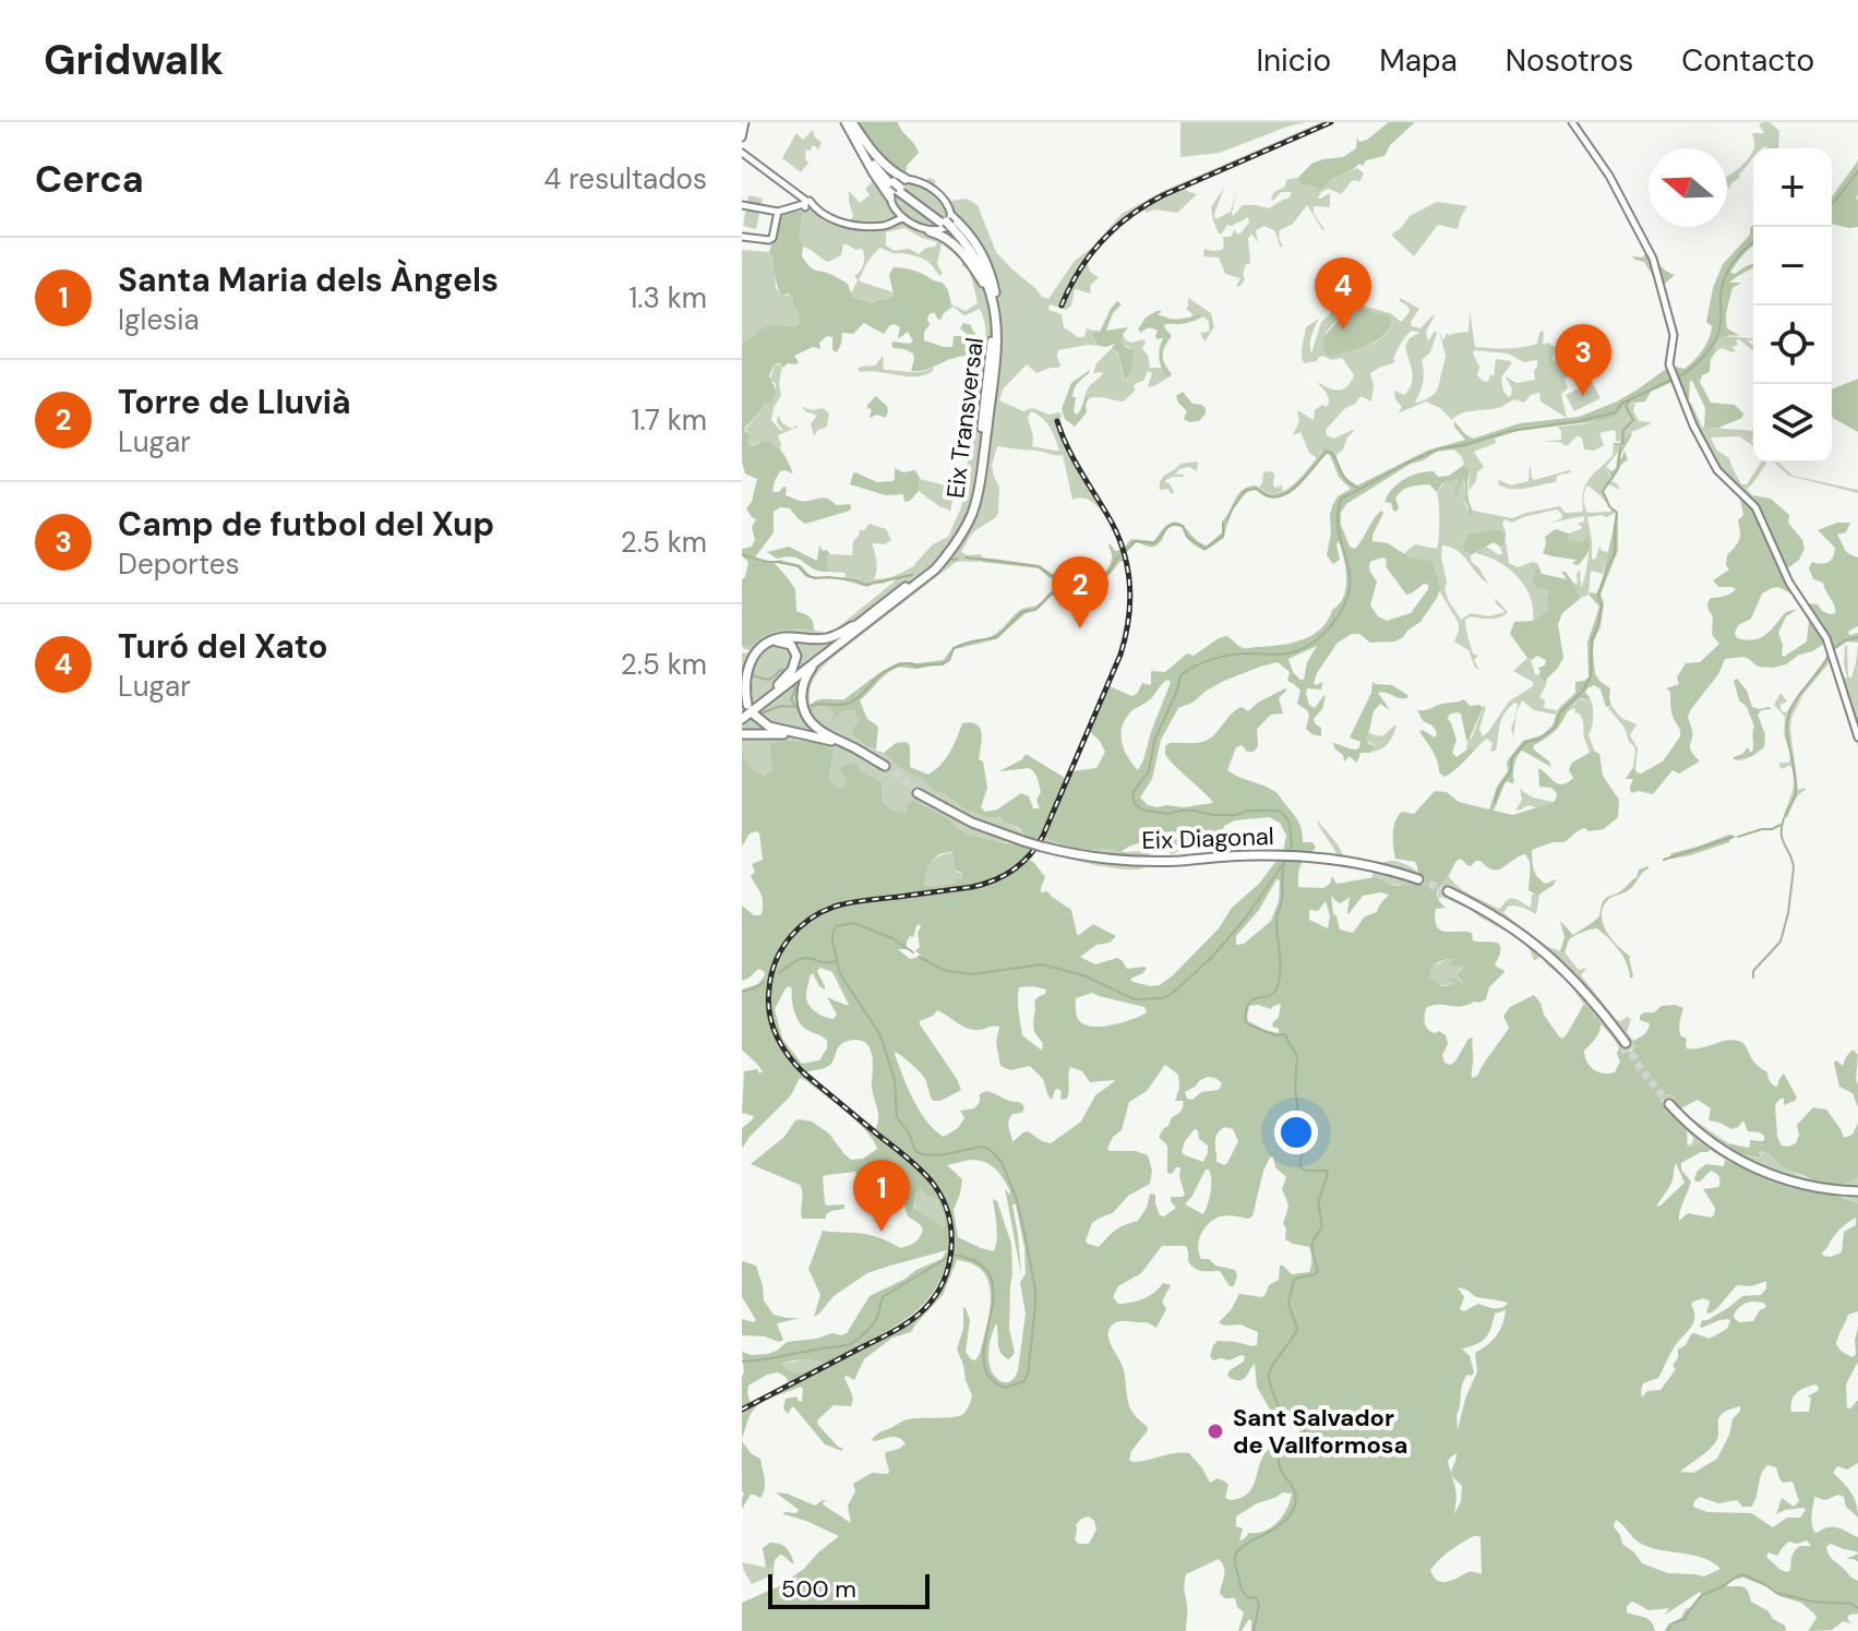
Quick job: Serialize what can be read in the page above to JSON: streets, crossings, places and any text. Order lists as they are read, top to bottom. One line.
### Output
{"streets":{"highway":["Eix Transversal","Eix Diagonal"]},"places":["Sant Salvador de Vallformosa"],"scale_bar":"500 m","north":"left","page":{"header":"Gridwalk","nav":["Inicio","Mapa","Nosotros","Contacto"],"heading":["Cerca","4 resultados"],"map_buttons":["+","−"],"list":[{"mark":"1","name":"Santa Maria dels Àngels","note":"Iglesia","value":"1.3 km"},{"mark":"2","name":"Torre de Lluvià","note":"Lugar","value":"1.7 km"},{"mark":"3","name":"Camp de futbol del Xup","note":"Deportes","value":"2.5 km"},{"mark":"4","name":"Turó del Xato","note":"Lugar","value":"2.5 km"}],"pins":["4","3","2","1"],"scale":"500 m"}}
